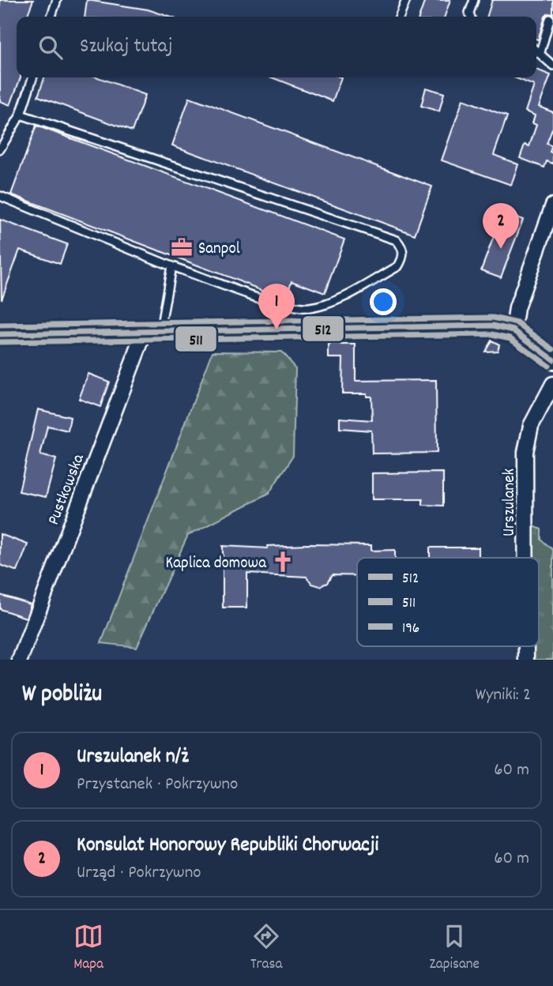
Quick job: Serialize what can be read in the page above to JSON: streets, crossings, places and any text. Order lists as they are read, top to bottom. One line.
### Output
{"streets":{"street":["Pustkowska","Urszulanek"]},"places":{"office":["Sanpol"],"church":["Kaplica domowa"]},"lines":["transit line 196","transit line 512","transit line 511"],"legend":["512","511","196"],"page":{"search":"Szukaj tutaj","pins":["2","1"],"heading":["W pobliżu","Wyniki: 2"],"list":[{"mark":"1","name":"Urszulanek n/ż","note":"Przystanek · Pokrzywno","value":"60 m"},{"mark":"2","name":"Konsulat Honorowy Republiki Chorwacji","note":"Urząd · Pokrzywno","value":"60 m"}],"nav":["Mapa","Trasa","Zapisane"]}}
